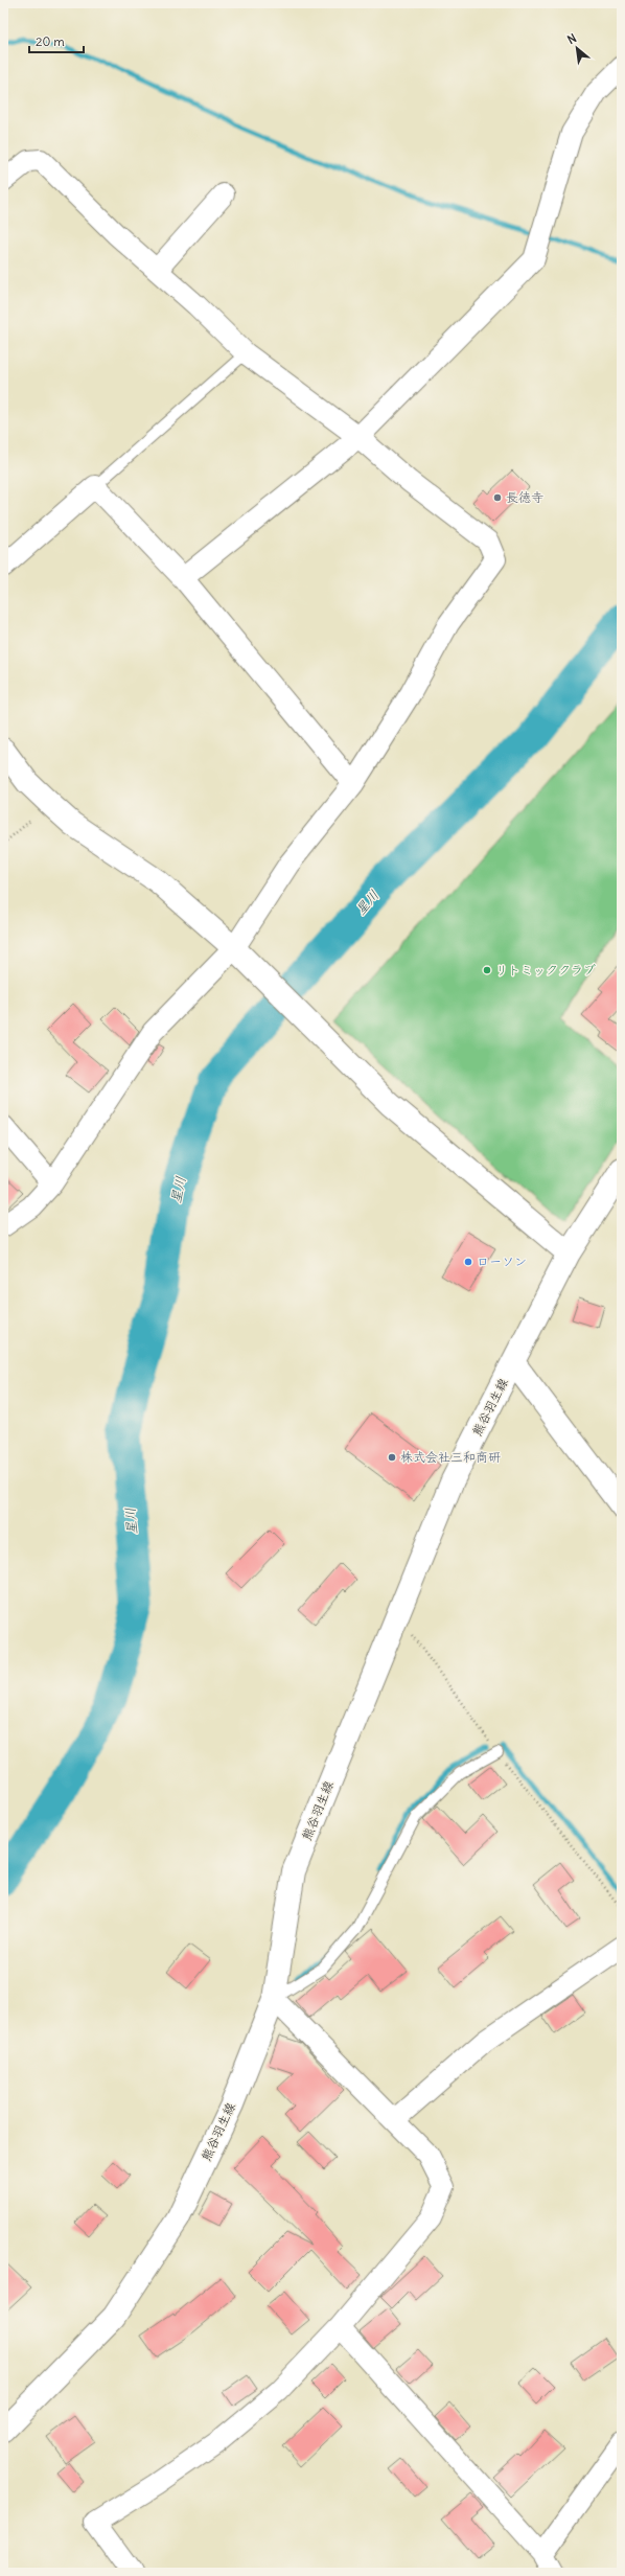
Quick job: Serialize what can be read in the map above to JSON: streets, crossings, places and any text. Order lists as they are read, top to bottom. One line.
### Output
{"streets":{"main road":["熊谷羽生線"]},"water":["星川"],"places":["長徳寺","リトミッククラブ","ローソン","株式会社三和商研"],"scale_bar":"20 m","north":"top left"}
